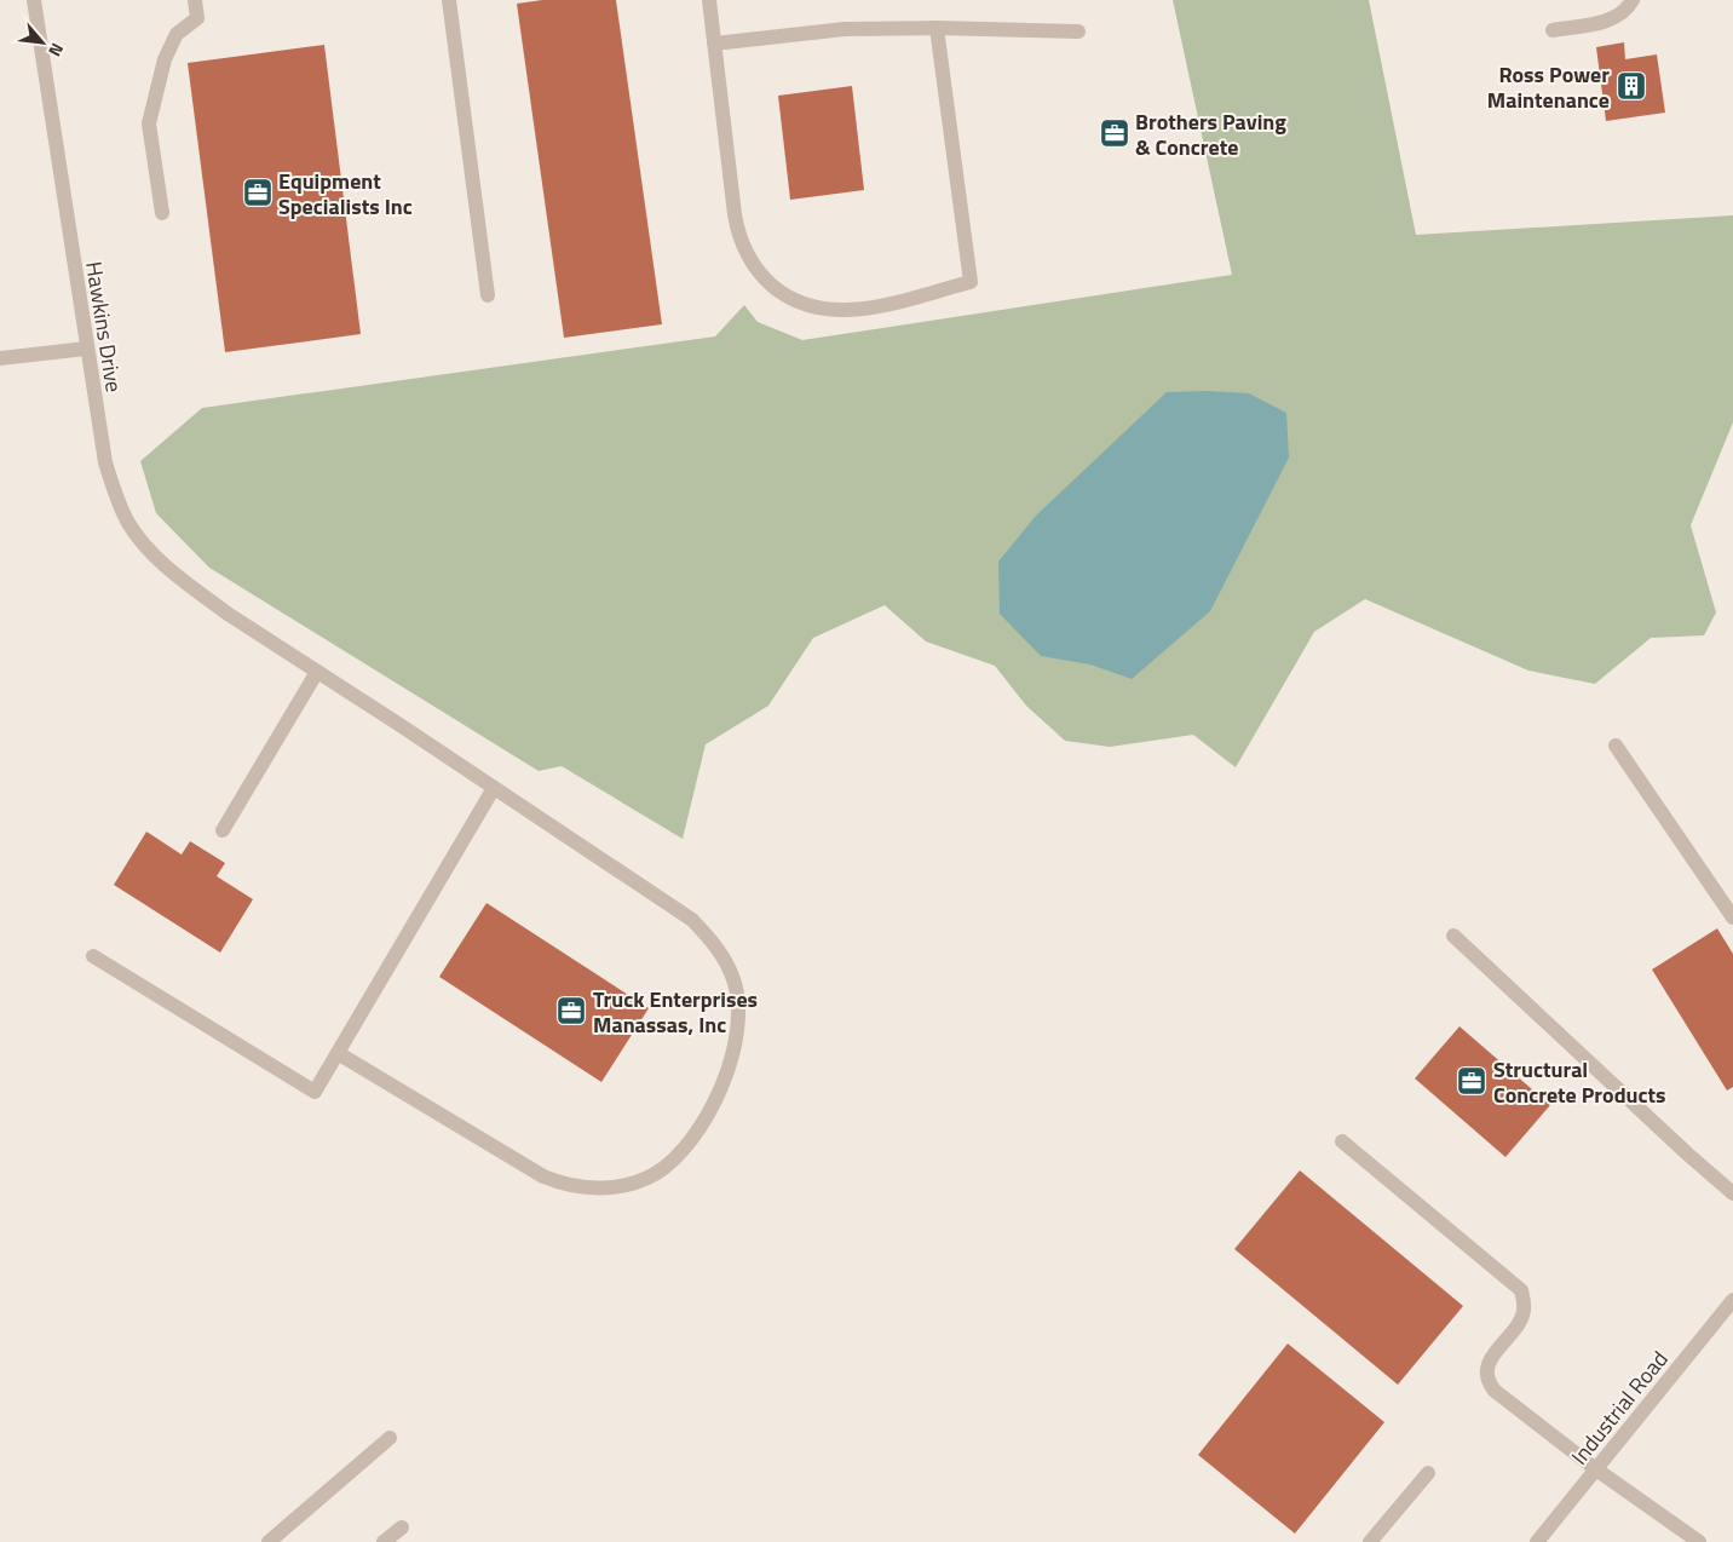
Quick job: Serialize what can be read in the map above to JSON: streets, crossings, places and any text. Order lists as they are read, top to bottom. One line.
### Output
{"streets":{"street":["Hawkins Drive","Industrial Road"]},"places":{"building":["Ross Power Maintenance"],"office":["Brothers Paving & Concrete","Equipment Specialists Inc","Truck Enterprises Manassas, Inc","Structural Concrete Products"]},"north":"bottom right"}
